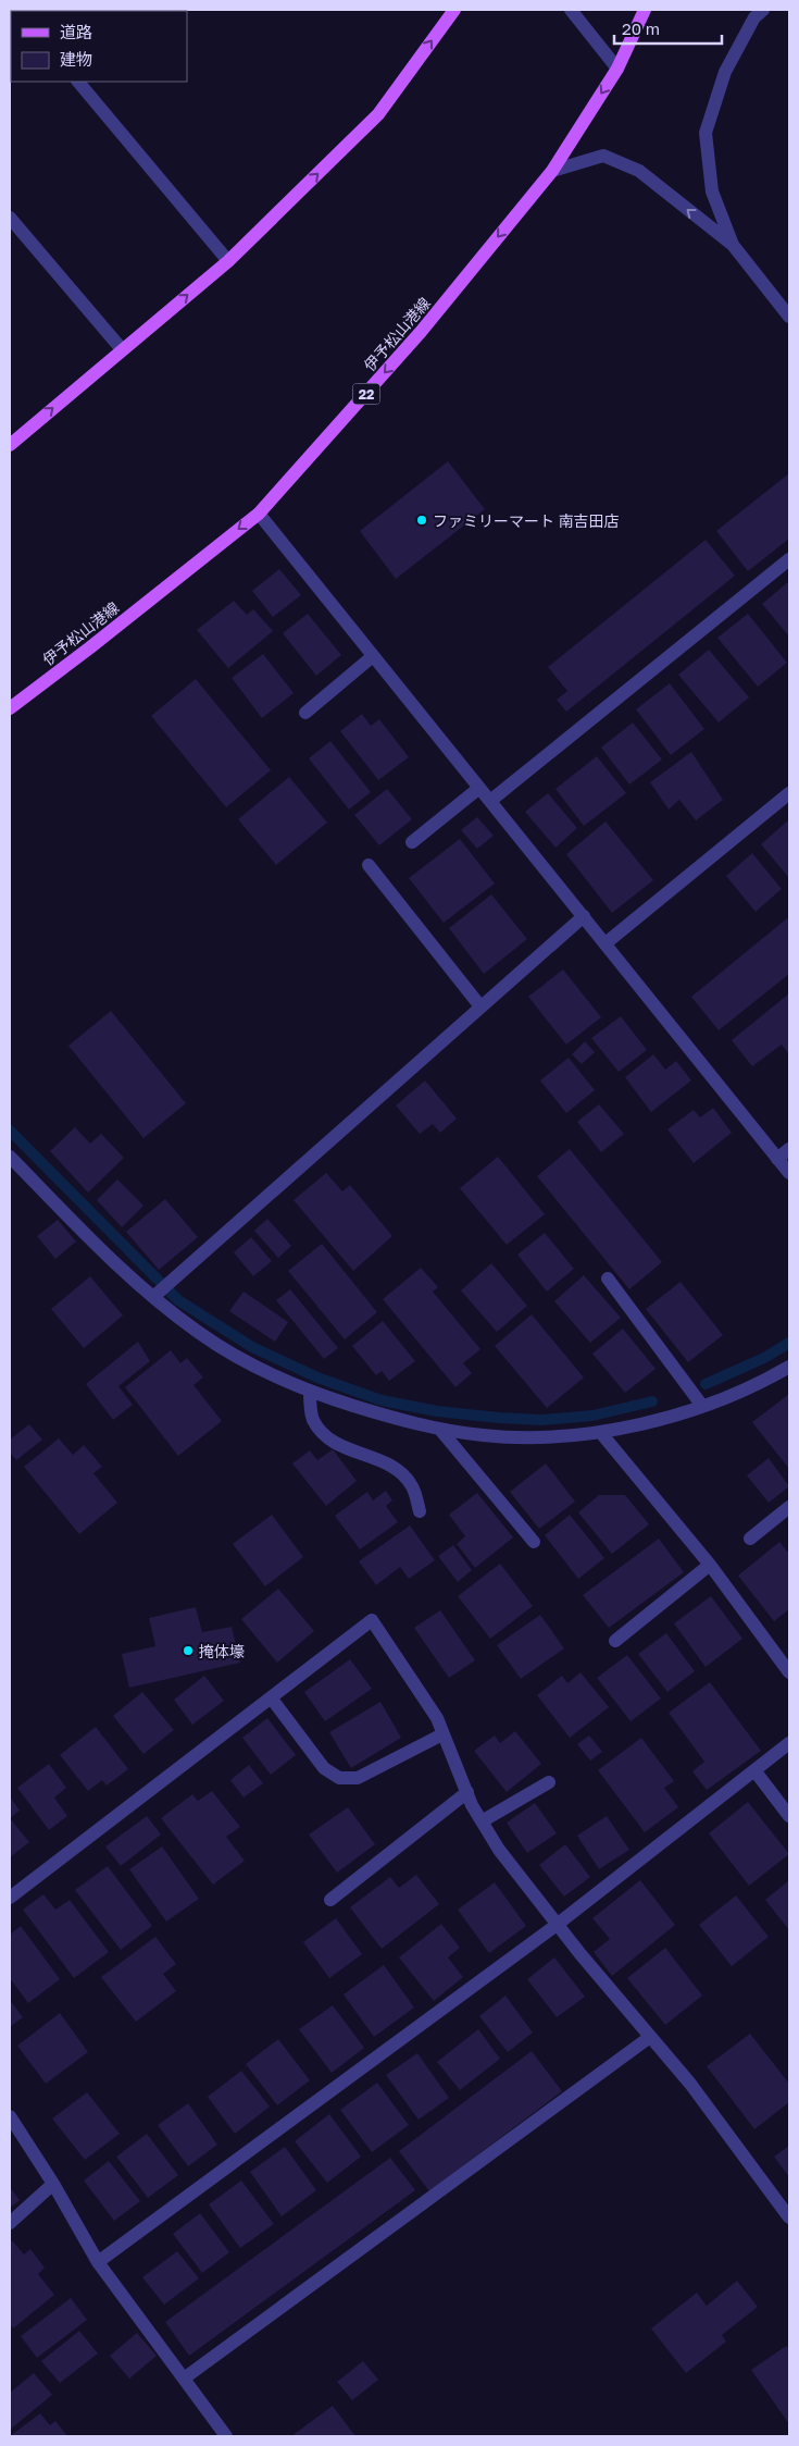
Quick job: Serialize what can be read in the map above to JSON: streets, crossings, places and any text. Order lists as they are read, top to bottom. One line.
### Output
{"streets":{"main road":["伊予松山港線","22"]},"one_way":["伊予松山港線"],"places":["ファミリーマート 南吉田店","掩体壕"],"legend":["道路","建物"],"scale_bar":"20 m"}
